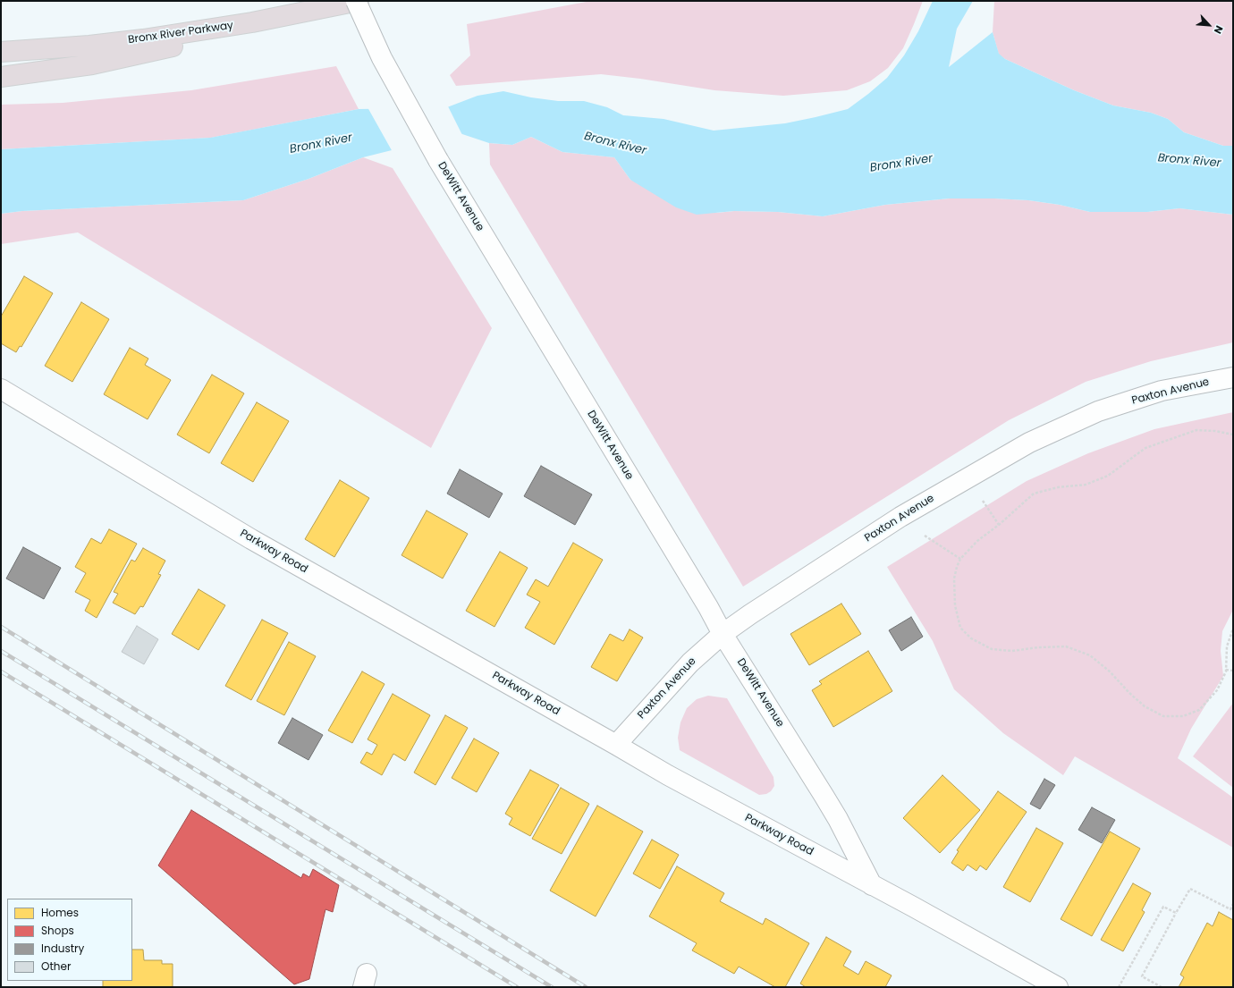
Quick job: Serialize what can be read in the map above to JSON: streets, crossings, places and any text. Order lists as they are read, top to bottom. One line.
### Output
{"streets":{"highway":["Bronx River Parkway"],"street":["DeWitt Avenue","Paxton Avenue","Parkway Road"]},"crossings":[["DeWitt Avenue","Paxton Avenue"],["DeWitt Avenue","Parkway Road"],["Paxton Avenue","Parkway Road"]],"water":["Bronx River"],"legend":["Homes","Shops","Industry","Other"],"north":"bottom right"}
